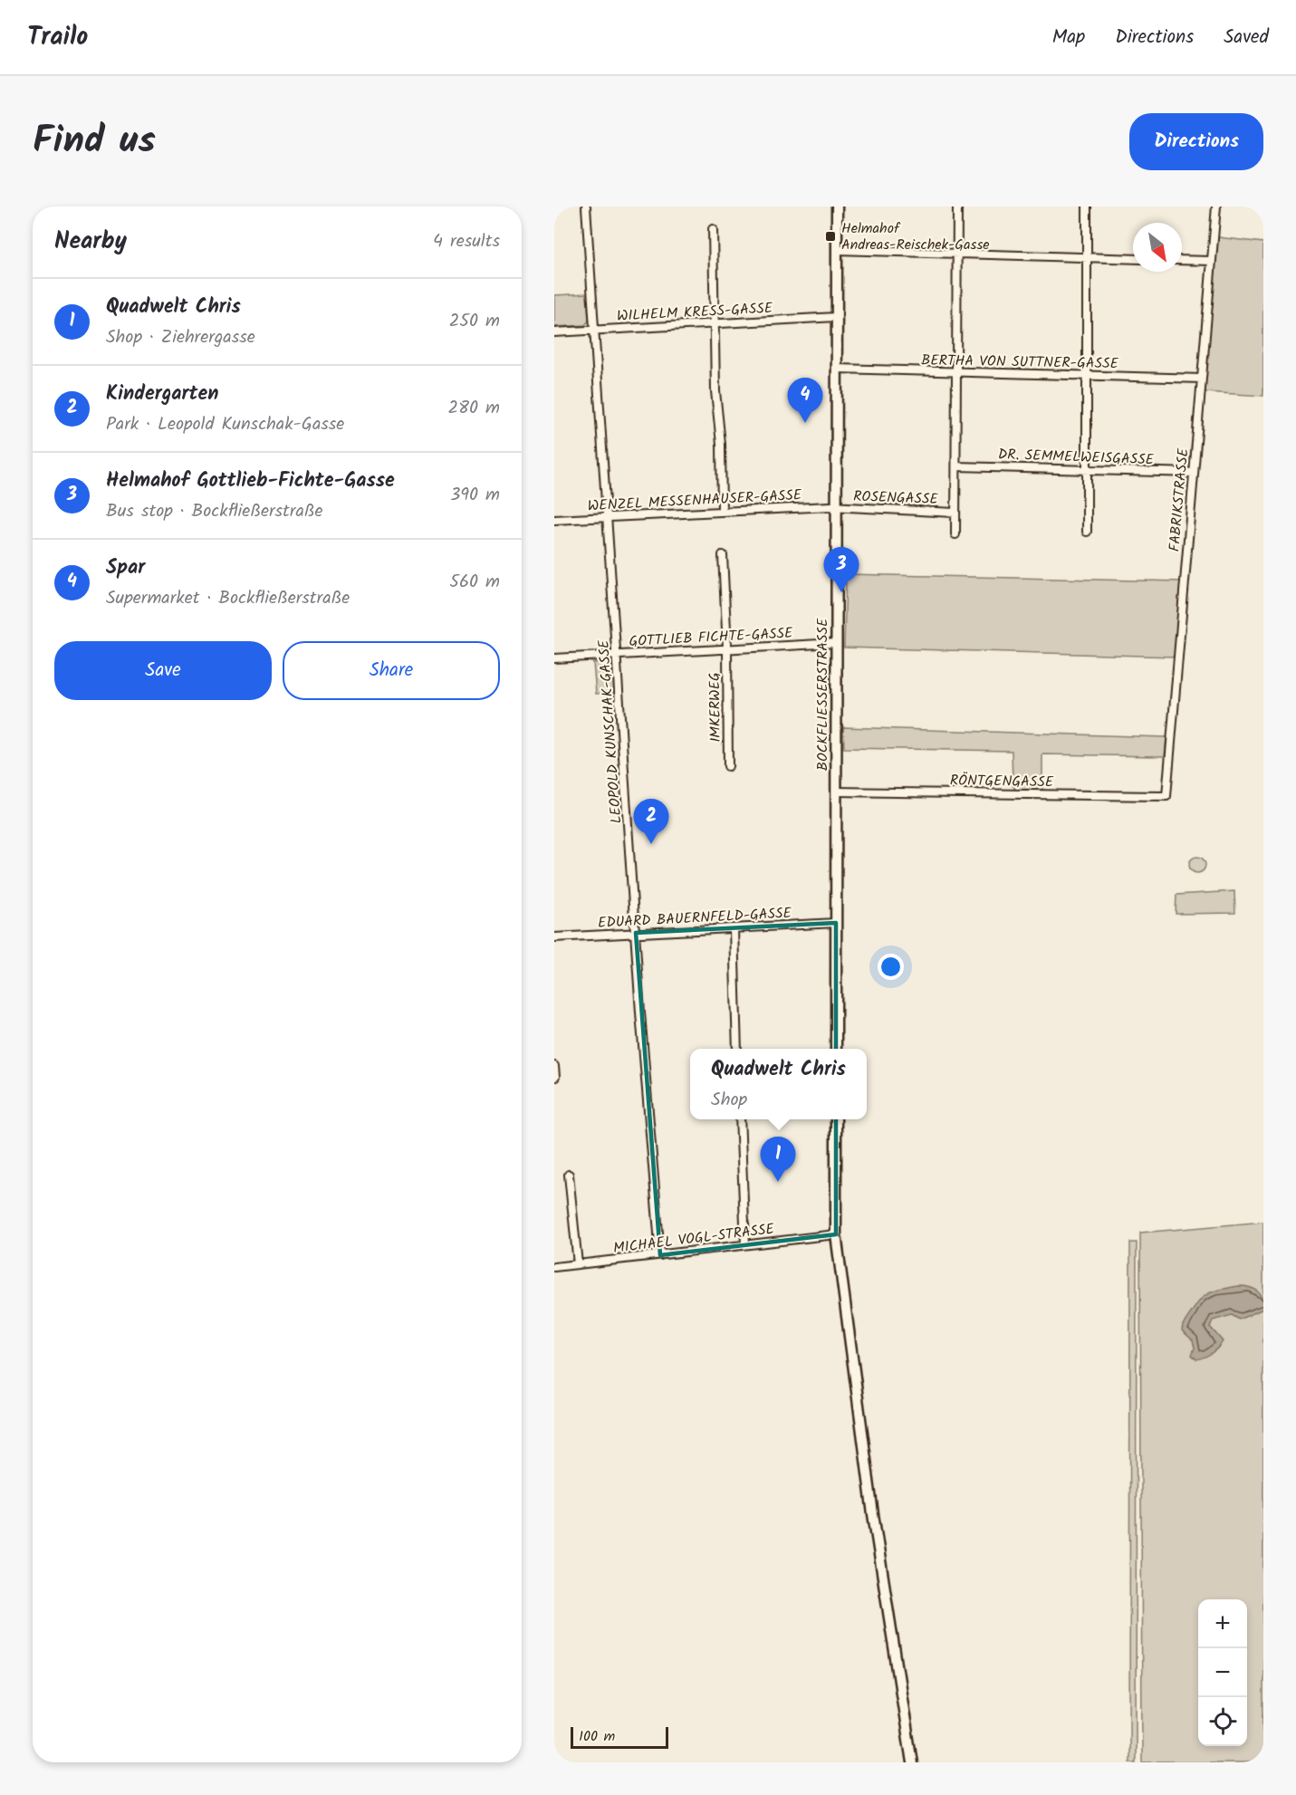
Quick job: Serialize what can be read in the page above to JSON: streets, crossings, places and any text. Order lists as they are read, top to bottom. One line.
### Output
{"streets":{"main road":["BOCKFLIESSERSTRASSE"],"street":["WILHELM KRESS-GASSE","BERTHA VON SUTTNER-GASSE","DR. SEMMELWEISGASSE","ROSENGASSE","FABRIKSTRASSE","WENZEL MESSENHAUSER-GASSE","GOTTLIEB FICHTE-GASSE","IMKERWEG","LEOPOLD KUNSCHAK-GASSE","RÖNTGENGASSE","EDUARD BAUERNFELD-GASSE","MICHAEL VOGL-STRASSE"]},"crossings":[["WILHELM KRESS-GASSE","BOCKFLIESSERSTRASSE"],["WILHELM KRESS-GASSE","LEOPOLD KUNSCHAK-GASSE"],["BERTHA VON SUTTNER-GASSE","FABRIKSTRASSE"],["BERTHA VON SUTTNER-GASSE","BOCKFLIESSERSTRASSE"],["DR. SEMMELWEISGASSE","FABRIKSTRASSE"],["ROSENGASSE","WENZEL MESSENHAUSER-GASSE"],["ROSENGASSE","BOCKFLIESSERSTRASSE"],["FABRIKSTRASSE","RÖNTGENGASSE"],["WENZEL MESSENHAUSER-GASSE","BOCKFLIESSERSTRASSE"],["WENZEL MESSENHAUSER-GASSE","LEOPOLD KUNSCHAK-GASSE"],["GOTTLIEB FICHTE-GASSE","BOCKFLIESSERSTRASSE"],["GOTTLIEB FICHTE-GASSE","IMKERWEG"],["GOTTLIEB FICHTE-GASSE","LEOPOLD KUNSCHAK-GASSE"],["BOCKFLIESSERSTRASSE","RÖNTGENGASSE"],["BOCKFLIESSERSTRASSE","EDUARD BAUERNFELD-GASSE"],["LEOPOLD KUNSCHAK-GASSE","EDUARD BAUERNFELD-GASSE"],["LEOPOLD KUNSCHAK-GASSE","MICHAEL VOGL-STRASSE"]],"places":{"transit":["Helmahof Andreas-Reischek-Gasse"]},"scale_bar":"100 m","north":"bottom right","page":{"header":"Trailo","nav":["Map","Directions","Saved"],"title":"Find us","buttons":["Directions",["Save","Share"]],"heading":["Nearby","4 results"],"list":[{"mark":"1","name":"Quadwelt Chris","note":"Shop · Ziehrergasse","value":"250 m"},{"mark":"2","name":"Kindergarten","note":"Park · Leopold Kunschak-Gasse","value":"280 m"},{"mark":"3","name":"Helmahof Gottlieb-Fichte-Gasse","note":"Bus stop · Bockfließerstraße","value":"390 m"},{"mark":"4","name":"Spar","note":"Supermarket · Bockfließerstraße","value":"560 m"}],"pins":["4","3","2","1"],"popup":["Quadwelt Chris","Shop"],"map_buttons":["+","−"],"scale":"100 m"}}
